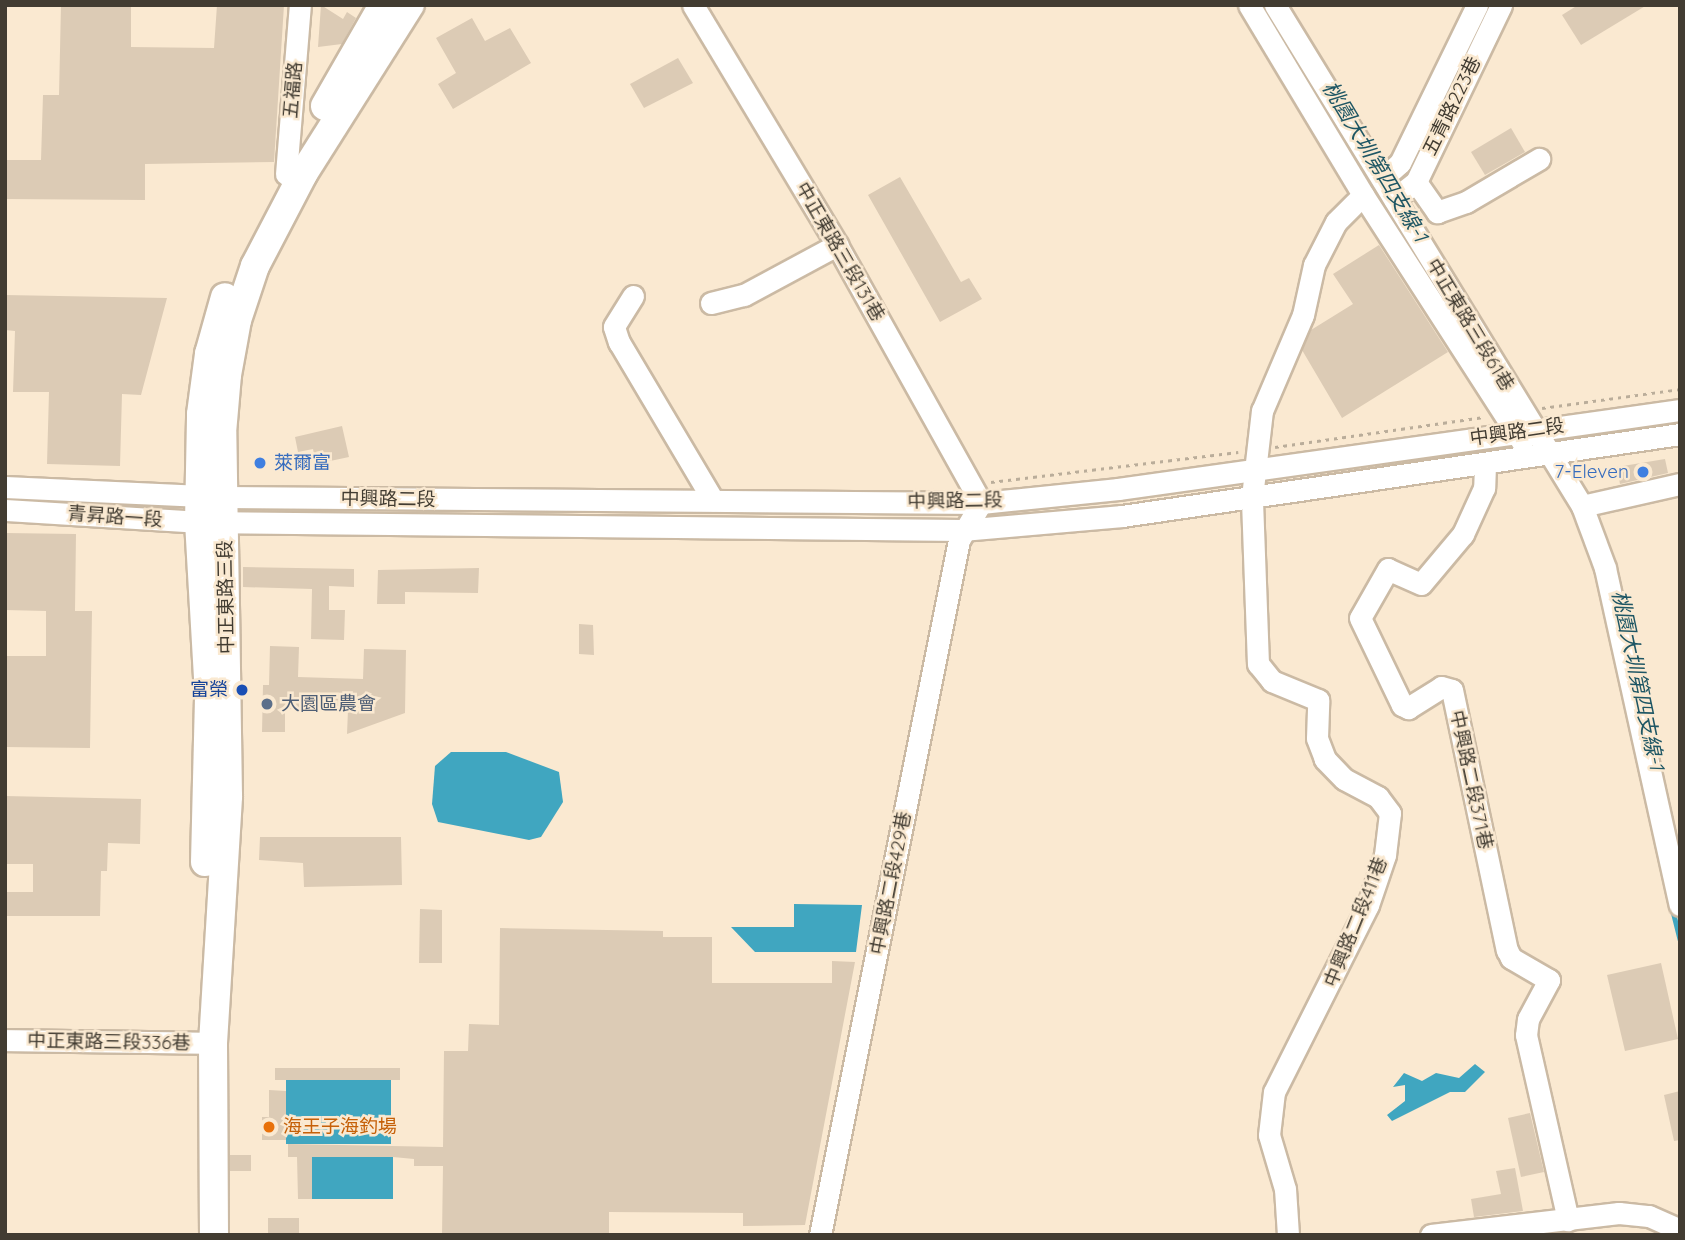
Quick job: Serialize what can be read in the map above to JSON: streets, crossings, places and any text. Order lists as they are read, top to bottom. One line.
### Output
{"streets":{"main road":["中正東路三段"],"street":["五福路","五青路223巷","中正東路三段131巷","中正東路三段61巷","中興路二段","青昇路一段","中興路二段371巷","中興路二段429巷","中興路二段411巷","中正東路三段336巷"]},"crossings":[["五福路","中正東路三段"],["五青路223巷","中正東路三段61巷"],["中正東路三段131巷","中興路二段"],["中正東路三段61巷","中興路二段"],["中興路二段","青昇路一段"],["中興路二段","中正東路三段"],["中興路二段","中興路二段371巷"],["中興路二段","中興路二段429巷"],["中興路二段","中興路二段411巷"],["青昇路一段","中正東路三段"],["中正東路三段","中正東路三段336巷"]],"water":["桃園大圳第四支線-1"],"places":["萊爾富","7-Eleven","富榮","大園區農會","海王子海釣場"]}
